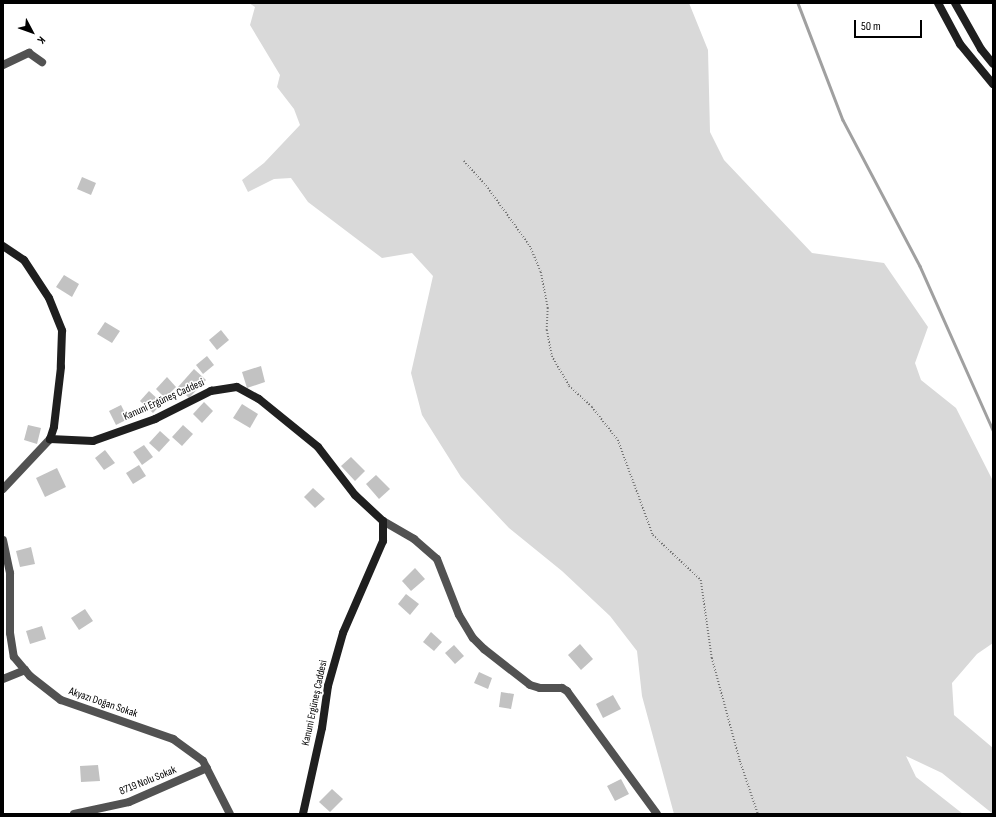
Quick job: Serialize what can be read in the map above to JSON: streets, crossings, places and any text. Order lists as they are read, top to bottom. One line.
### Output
{"streets":{"street":["Kanuni Ergüneş Caddesi","Akyazı Doğan Sokak","8719 Nolu Sokak"]},"crossings":[["Akyazı Doğan Sokak","8719 Nolu Sokak"]],"scale_bar":"50 m","north":"bottom right"}
